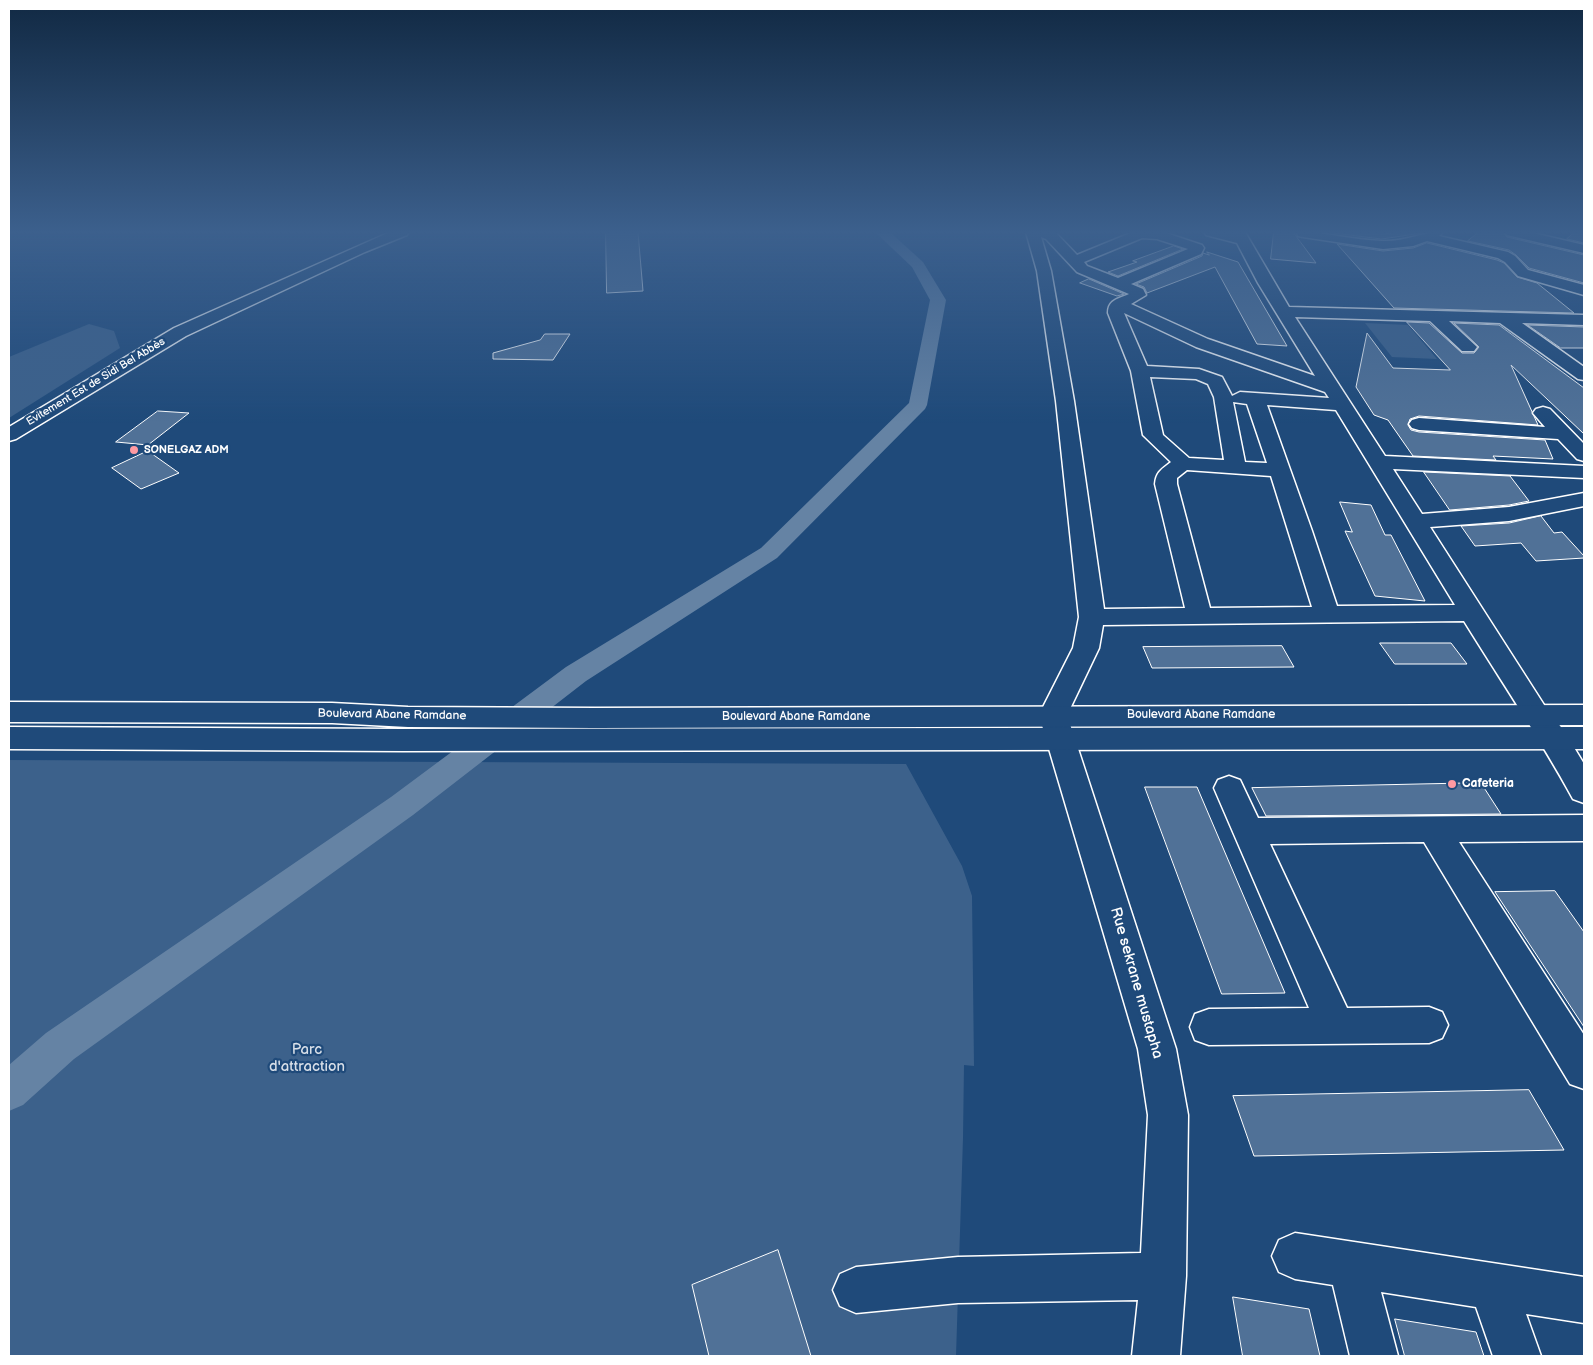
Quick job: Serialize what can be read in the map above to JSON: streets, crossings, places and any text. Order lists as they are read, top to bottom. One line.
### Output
{"streets":{"main road":["Evitement Est de Sidi Bel Abbès","Boulevard Abane Ramdane","Rue sekrane mustapha"]},"crossings":[["Boulevard Abane Ramdane","Rue sekrane mustapha"]],"parks":["Parc d'attraction"],"places":["SONELGAZ ADM","Cafeteria"]}
